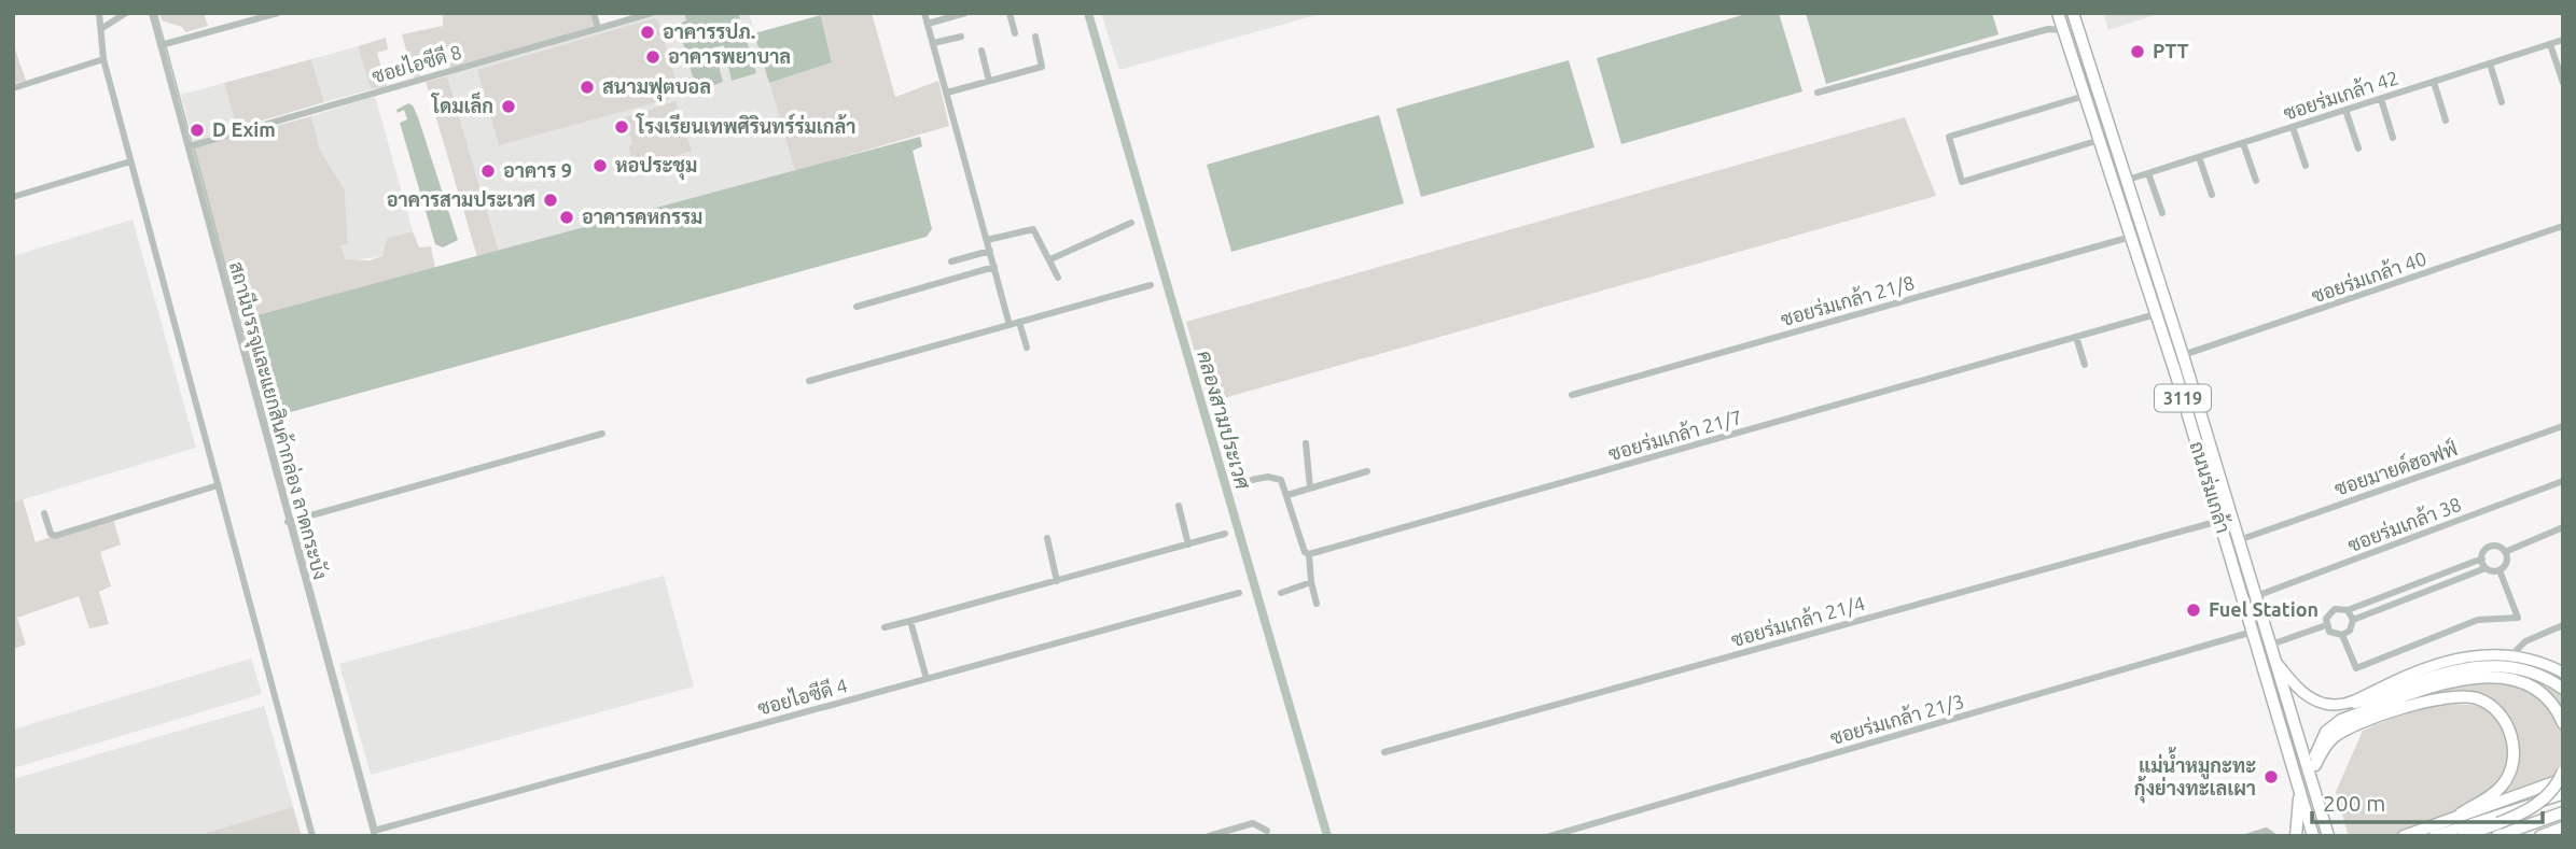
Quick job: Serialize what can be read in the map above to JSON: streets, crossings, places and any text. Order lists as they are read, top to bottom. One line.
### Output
{"streets":{"main road":["3119","ถนนร่มเกล้า"],"street":["ซอยไอซีดี 8","ซอยร่มเกล้า 42","ซอยร่มเกล้า 40","ซอยร่มเกล้า 21/8","สถานีบรรจุและแยกสินค้ากล่อง ลาดกระบัง","ซอยร่มเกล้า 21/7","ซอยมายด์ฮอฟฟ์","ซอยร่มเกล้า 38","ซอยร่มเกล้า 21/4","ซอยไอซีดี 4","ซอยร่มเกล้า 21/3"]},"crossings":[["ซอยไอซีดี 8","สถานีบรรจุและแยกสินค้ากล่อง ลาดกระบัง"],["ซอยร่มเกล้า 42","ถนนร่มเกล้า"],["ซอยร่มเกล้า 40","ถนนร่มเกล้า"],["ซอยร่มเกล้า 21/8","ถนนร่มเกล้า"],["สถานีบรรจุและแยกสินค้ากล่อง ลาดกระบัง","ซอยไอซีดี 4"],["ซอยร่มเกล้า 21/7","ถนนร่มเกล้า"],["ซอยมายด์ฮอฟฟ์","ถนนร่มเกล้า"],["ถนนร่มเกล้า","ซอยร่มเกล้า 38"],["ถนนร่มเกล้า","ซอยร่มเกล้า 21/4"],["ถนนร่มเกล้า","ซอยร่มเกล้า 21/3"]],"water":["คลองสามประเวศ"],"places":["อาคารรปภ.","PTT","อาคารพยาบาล","สนามฟุตบอล","โดมเล็ก","โรงเรียนเทพศิรินทร์ร่มเกล้า","D Exim","หอประชุม","อาคาร 9","อาคารสามประเวศ","อาคารคหกรรม","Fuel Station","แม่น้ำหมูกะทะ กุ้งย่างทะเลเผา"],"scale_bar":"200 m"}
